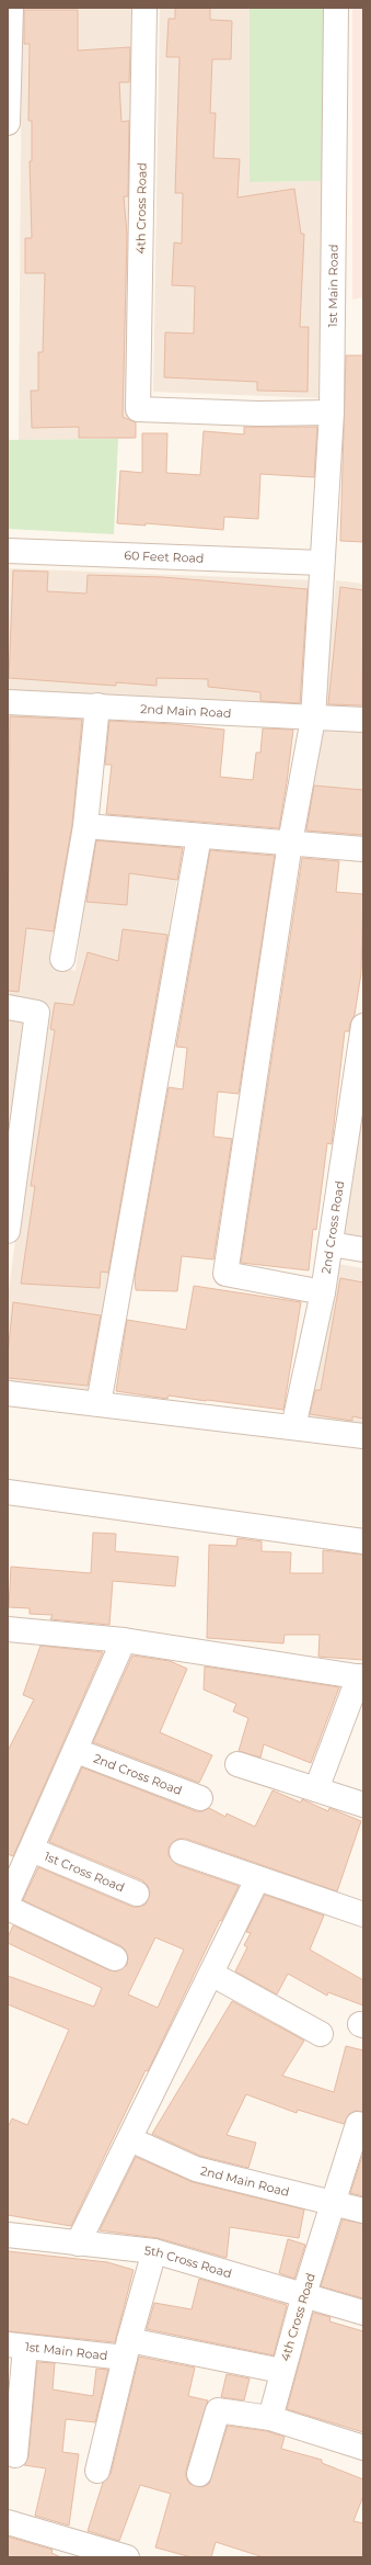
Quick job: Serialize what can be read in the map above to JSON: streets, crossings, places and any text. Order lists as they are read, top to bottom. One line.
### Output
{"streets":{"street":["4th Cross Road","1st Main Road","60 Feet Road","2nd Main Road","2nd Cross Road","1st Cross Road","5th Cross Road"]},"crossings":[["4th Cross Road","1st Main Road"],["4th Cross Road","2nd Main Road"],["4th Cross Road","5th Cross Road"],["1st Main Road","60 Feet Road"],["1st Main Road","2nd Main Road"],["1st Main Road","2nd Cross Road"]]}
